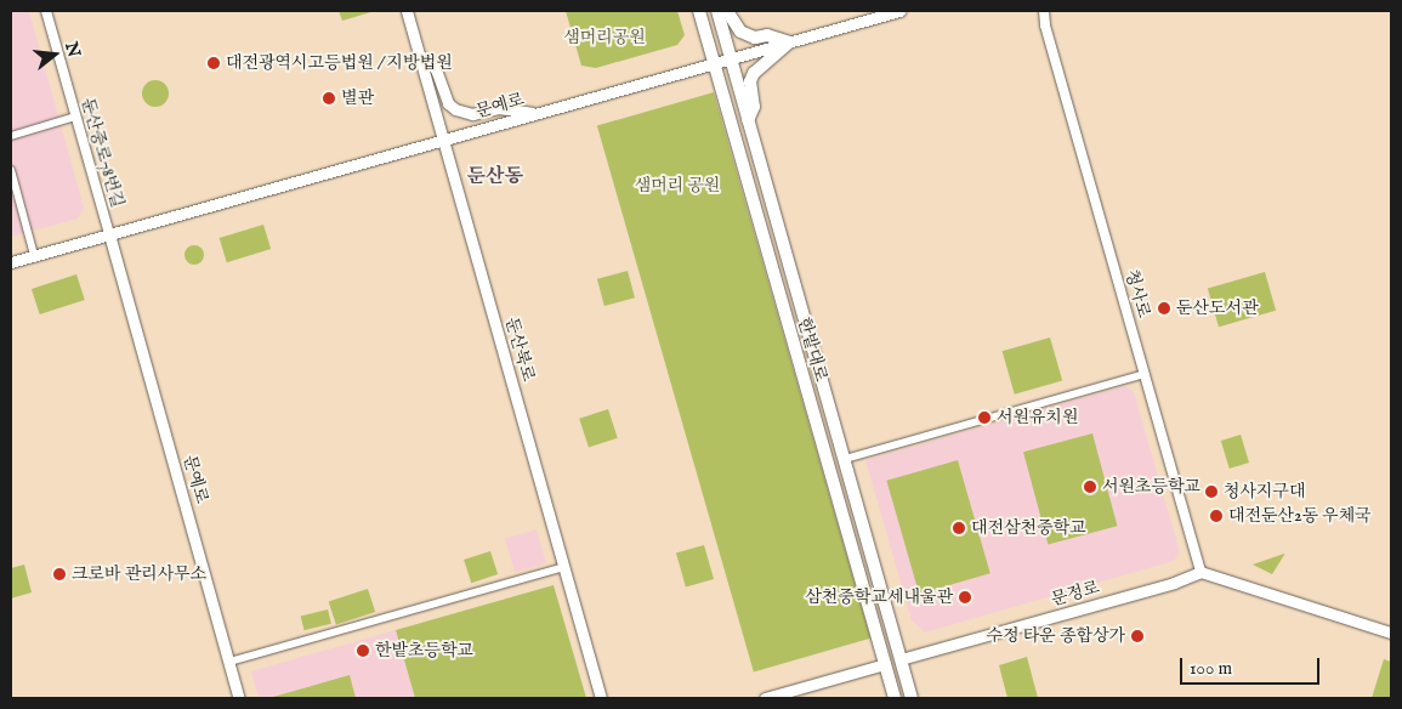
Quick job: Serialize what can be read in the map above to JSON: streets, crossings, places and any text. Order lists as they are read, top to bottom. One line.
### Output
{"streets":{"main road":["문예로","둔산북로","한밭대로","문정로"],"street":["둔산중로78번길","청사로"]},"crossings":[["문예로","둔산중로78번길"],["문예로","둔산북로"],["문예로","한밭대로"],["청사로","문정로"],["한밭대로","문정로"]],"districts":["둔산동"],"parks":["샘머리공원","샘머리 공원"],"places":["대전광역시고등법원 / 지방법원","별관","둔산도서관","서원유치원","서원초등학교","청사지구대","대전둔산2동 우체국","대전삼천중학교","크로바 관리사무소","삼천중학교세내울관","수정 타운 종합상가","한밭초등학교"],"scale_bar":"100 m","north":"right"}
